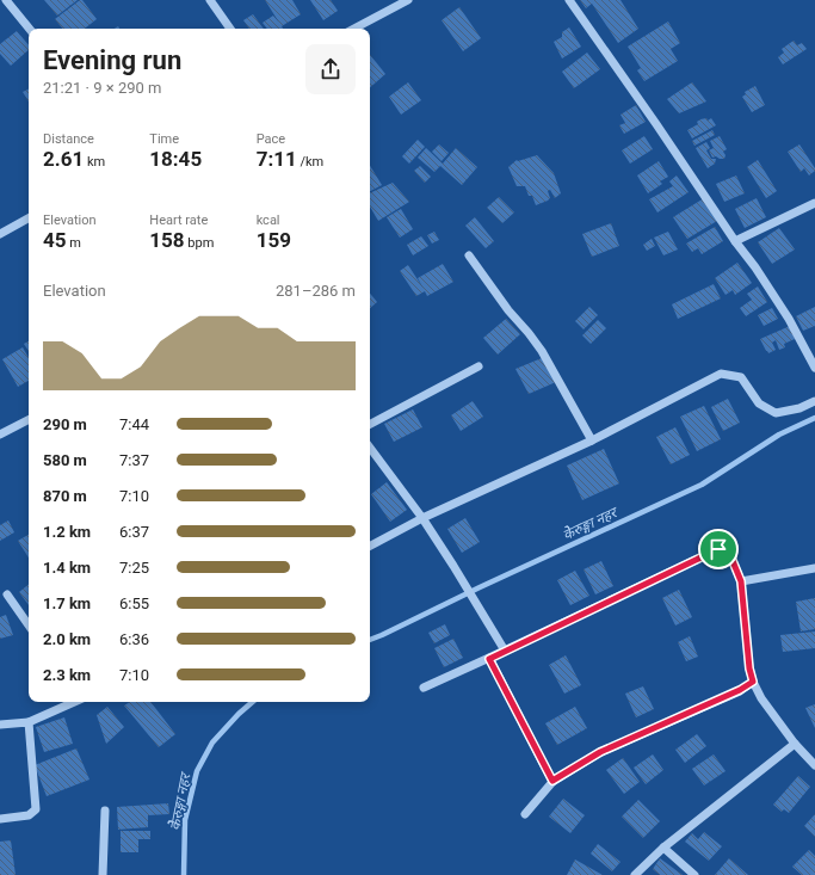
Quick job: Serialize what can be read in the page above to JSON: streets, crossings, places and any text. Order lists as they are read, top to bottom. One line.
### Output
{"water":["केेरुङ्गा नहर"],"page":{"heading":["Evening run","21:21 · 9 × 290 m"],"stats":[["Distance","2.61 km"],["Time","18:45"],["Pace","7:11 /km"],["Elevation","45 m"],["Heart rate","158 bpm"],["kcal","159"]],"chart":["Elevation","281–286 m"],"list":[{"name":"290 m","note":"7:44"},{"name":"580 m","note":"7:37"},{"name":"870 m","note":"7:10"},{"name":"1.2 km","note":"6:37"},{"name":"1.4 km","note":"7:25"},{"name":"1.7 km","note":"6:55"},{"name":"2.0 km","note":"6:36"},{"name":"2.3 km","note":"7:10"}]}}
